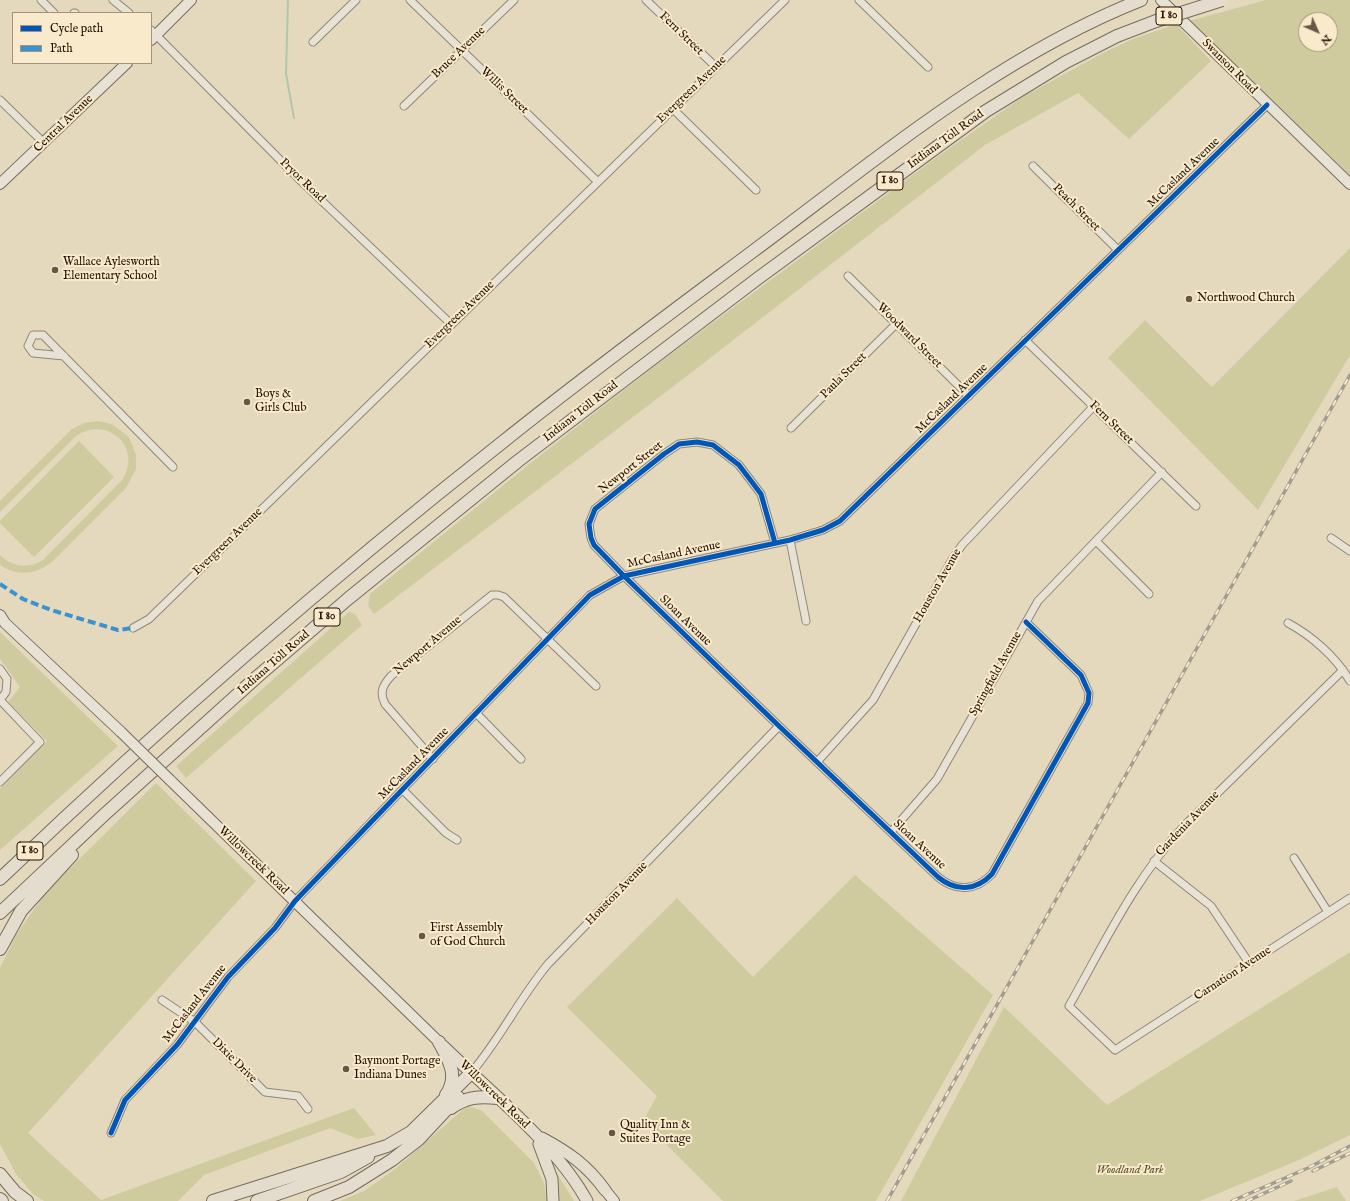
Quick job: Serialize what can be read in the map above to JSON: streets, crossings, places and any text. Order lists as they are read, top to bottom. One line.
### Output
{"streets":{"highway":["I 80","Indiana Toll Road"],"main road":["Swanson Road","Central Avenue","Willowcreek Road"],"street":["Fern Street","Bruce Avenue","Evergreen Avenue","Willis Street","McCasland Avenue","Pryor Road","Peach Street","Woodward Street","Paula Street","Newport Street","Houston Avenue","Sloan Avenue","Newport Avenue","Springfield Avenue","Gardenia Avenue","Carnation Avenue","Dixie Drive"]},"crossings":[["Fern Street","Evergreen Avenue"],["Fern Street","McCasland Avenue"],["Fern Street","Houston Avenue"],["Fern Street","Springfield Avenue"],["Bruce Avenue","Willis Street"],["Swanson Road","McCasland Avenue"],["Evergreen Avenue","Willis Street"],["Evergreen Avenue","Pryor Road"],["McCasland Avenue","Peach Street"],["McCasland Avenue","Woodward Street"],["McCasland Avenue","Newport Street"],["McCasland Avenue","Sloan Avenue"],["McCasland Avenue","Newport Avenue"],["McCasland Avenue","Willowcreek Road"],["McCasland Avenue","Dixie Drive"],["Woodward Street","Paula Street"],["Newport Street","Sloan Avenue"],["Houston Avenue","Sloan Avenue"],["Houston Avenue","Willowcreek Road"],["Sloan Avenue","Springfield Avenue"],["Gardenia Avenue","Carnation Avenue"]],"parks":["Woodland Park"],"places":["Wallace Aylesworth Elementary School","Northwood Church","Boys & Girls Club","First Assembly of God Church","Baymont Portage Indiana Dunes","Quality Inn & Suites Portage"],"legend":["Cycle path","Path"],"north":"bottom right"}
